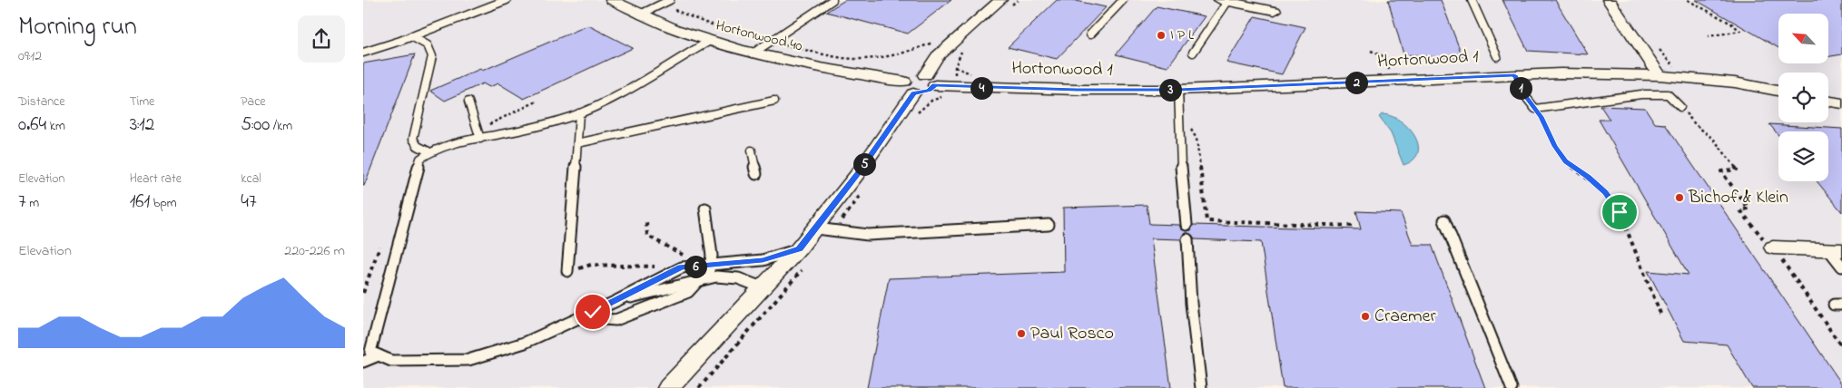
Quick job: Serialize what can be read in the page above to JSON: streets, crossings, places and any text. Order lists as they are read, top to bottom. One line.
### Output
{"streets":{"street":["Hortonwood 40","Hortonwood 1"]},"places":["I P L","Bichof & Klein","Craemer","Paul Rosco"],"north":"top left","page":{"heading":["Morning run","09:12"],"pins":["2","1","4","3","5","6"],"stats":[["Distance","0.64 km"],["Time","3:12"],["Pace","5:00 /km"],["Elevation","7 m"],["Heart rate","161 bpm"],["kcal","47"]],"chart":["Elevation","220–226 m"]}}
